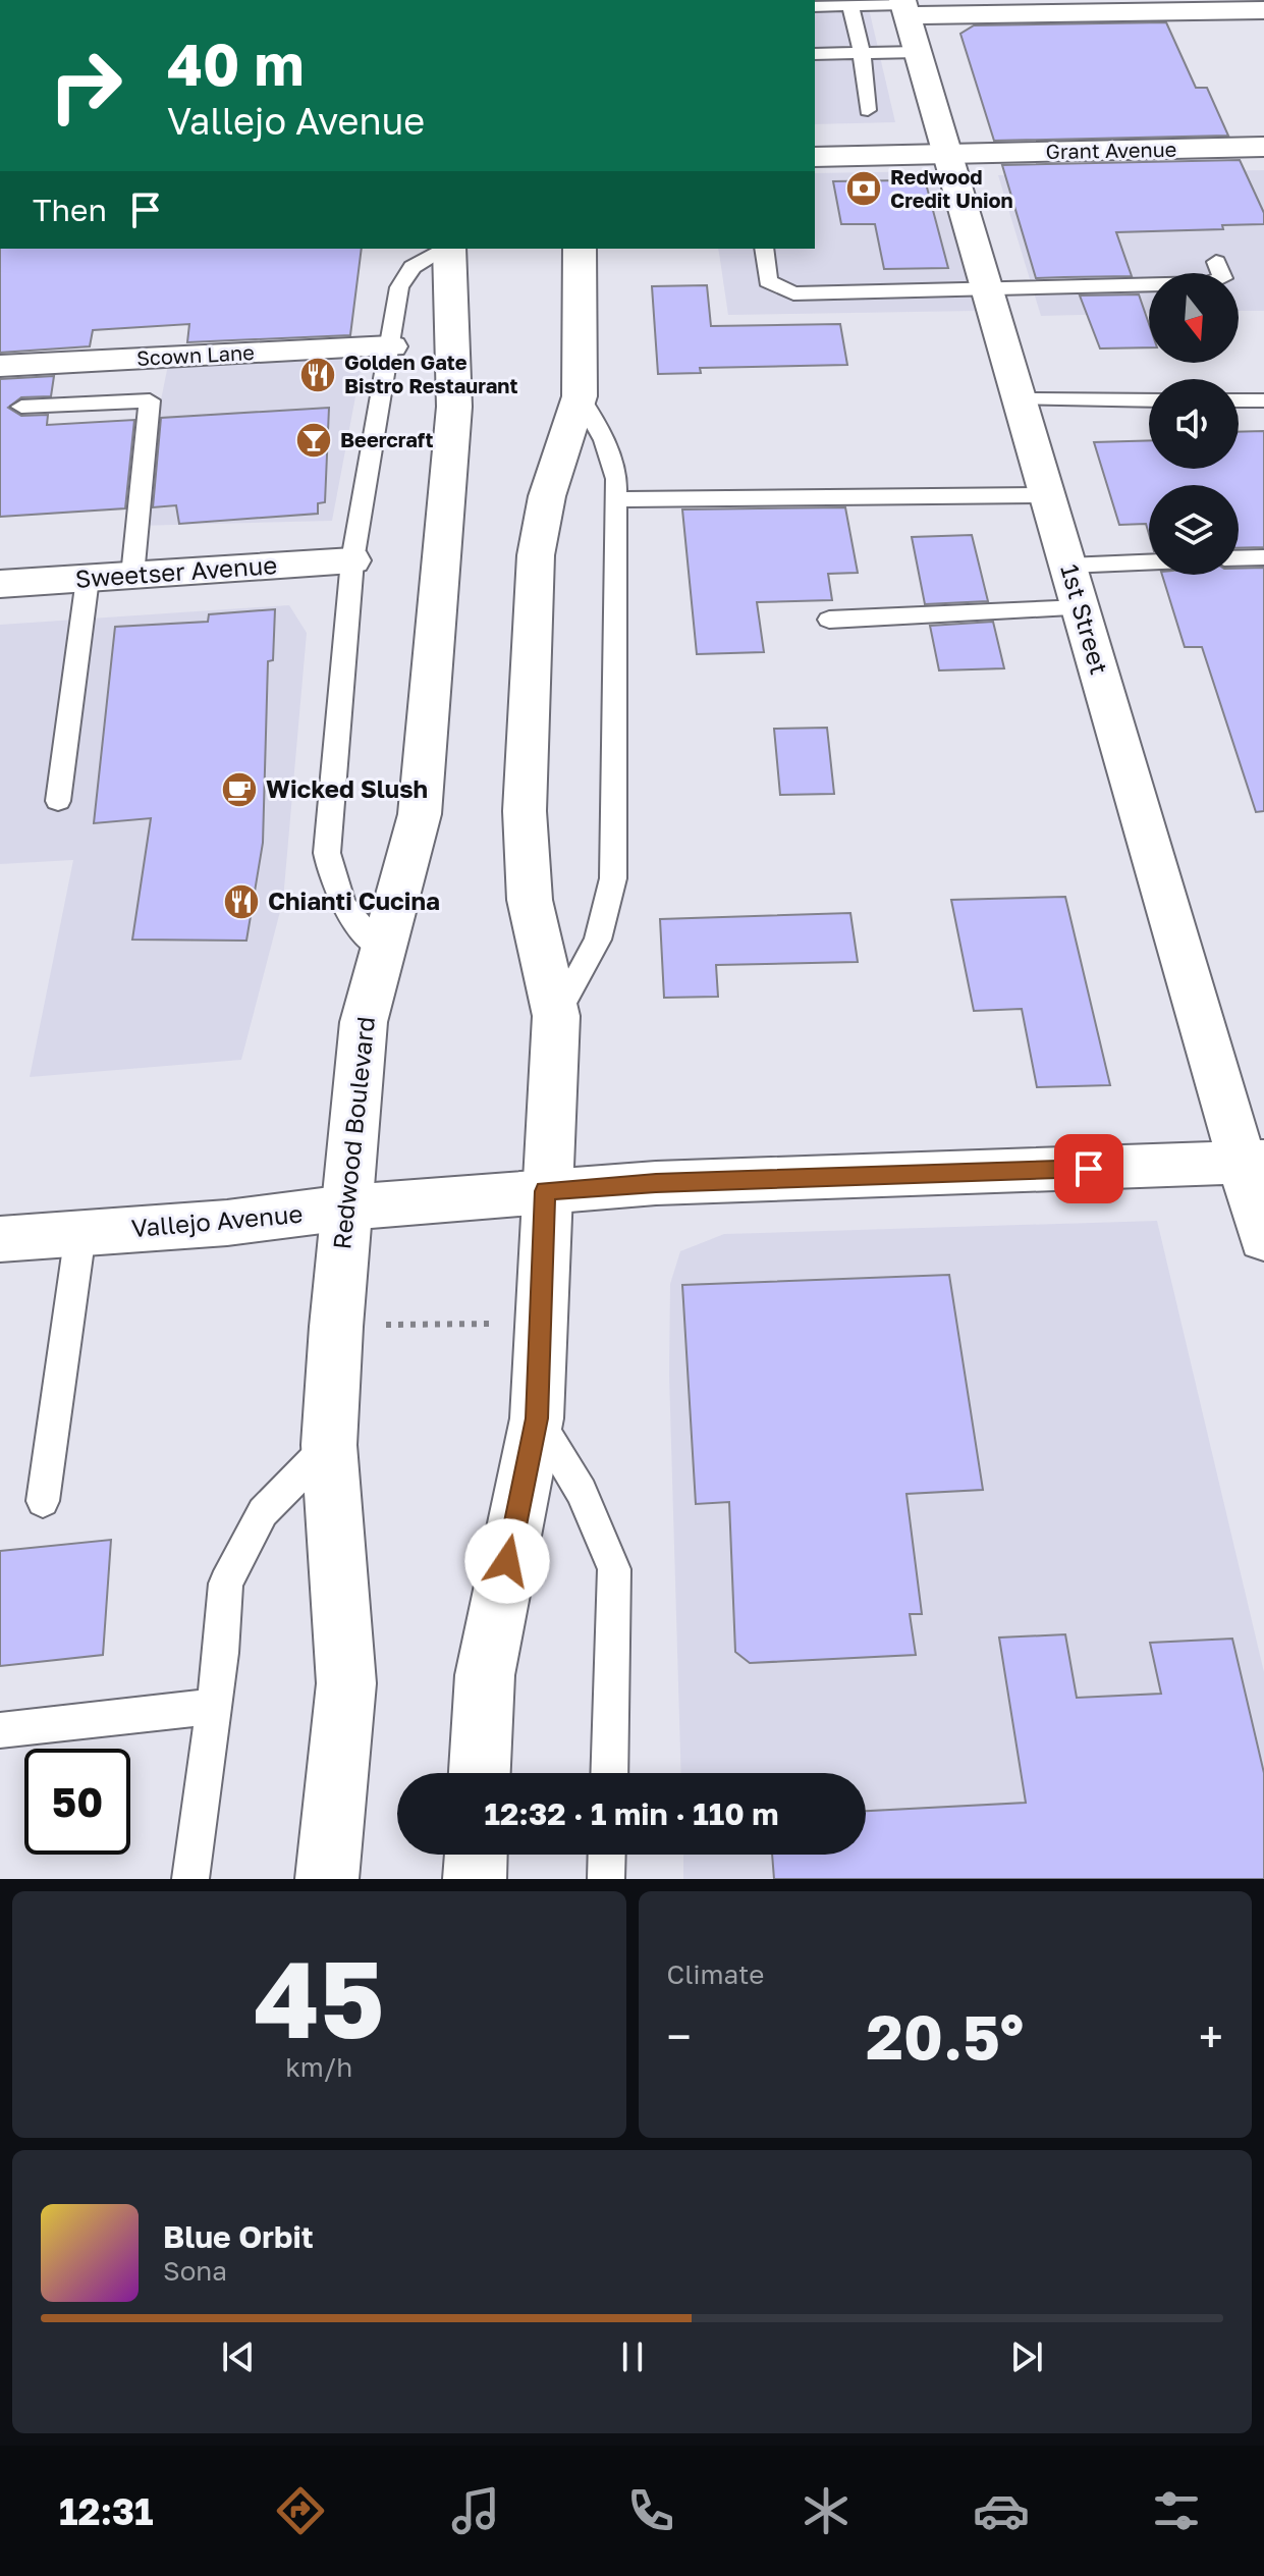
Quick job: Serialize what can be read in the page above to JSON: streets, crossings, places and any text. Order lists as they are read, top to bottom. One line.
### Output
{"streets":{"street":["Grant Avenue","Scown Lane","Sweetser Avenue","1st Street","Redwood Boulevard","Vallejo Avenue"]},"crossings":[["Grant Avenue","1st Street"],["1st Street","Vallejo Avenue"],["Redwood Boulevard","Vallejo Avenue"]],"places":{"bank":["Redwood Credit Union"],"restaurant":["Golden Gate Bistro Restaurant","Chianti Cucina"],"bar":["Beercraft"],"cafe":["Wicked Slush"]},"north":"bottom","page":{"turn":["40 m","Vallejo Avenue"],"then":"Then","limit":"50","trip":"12:32 · 1 min · 110 m","tile":[["45","km/h"],"Climate"],"heat":["−","20.5°","+"],"song":["Blue Orbit","Sona"],"tabs":"12:31"}}
